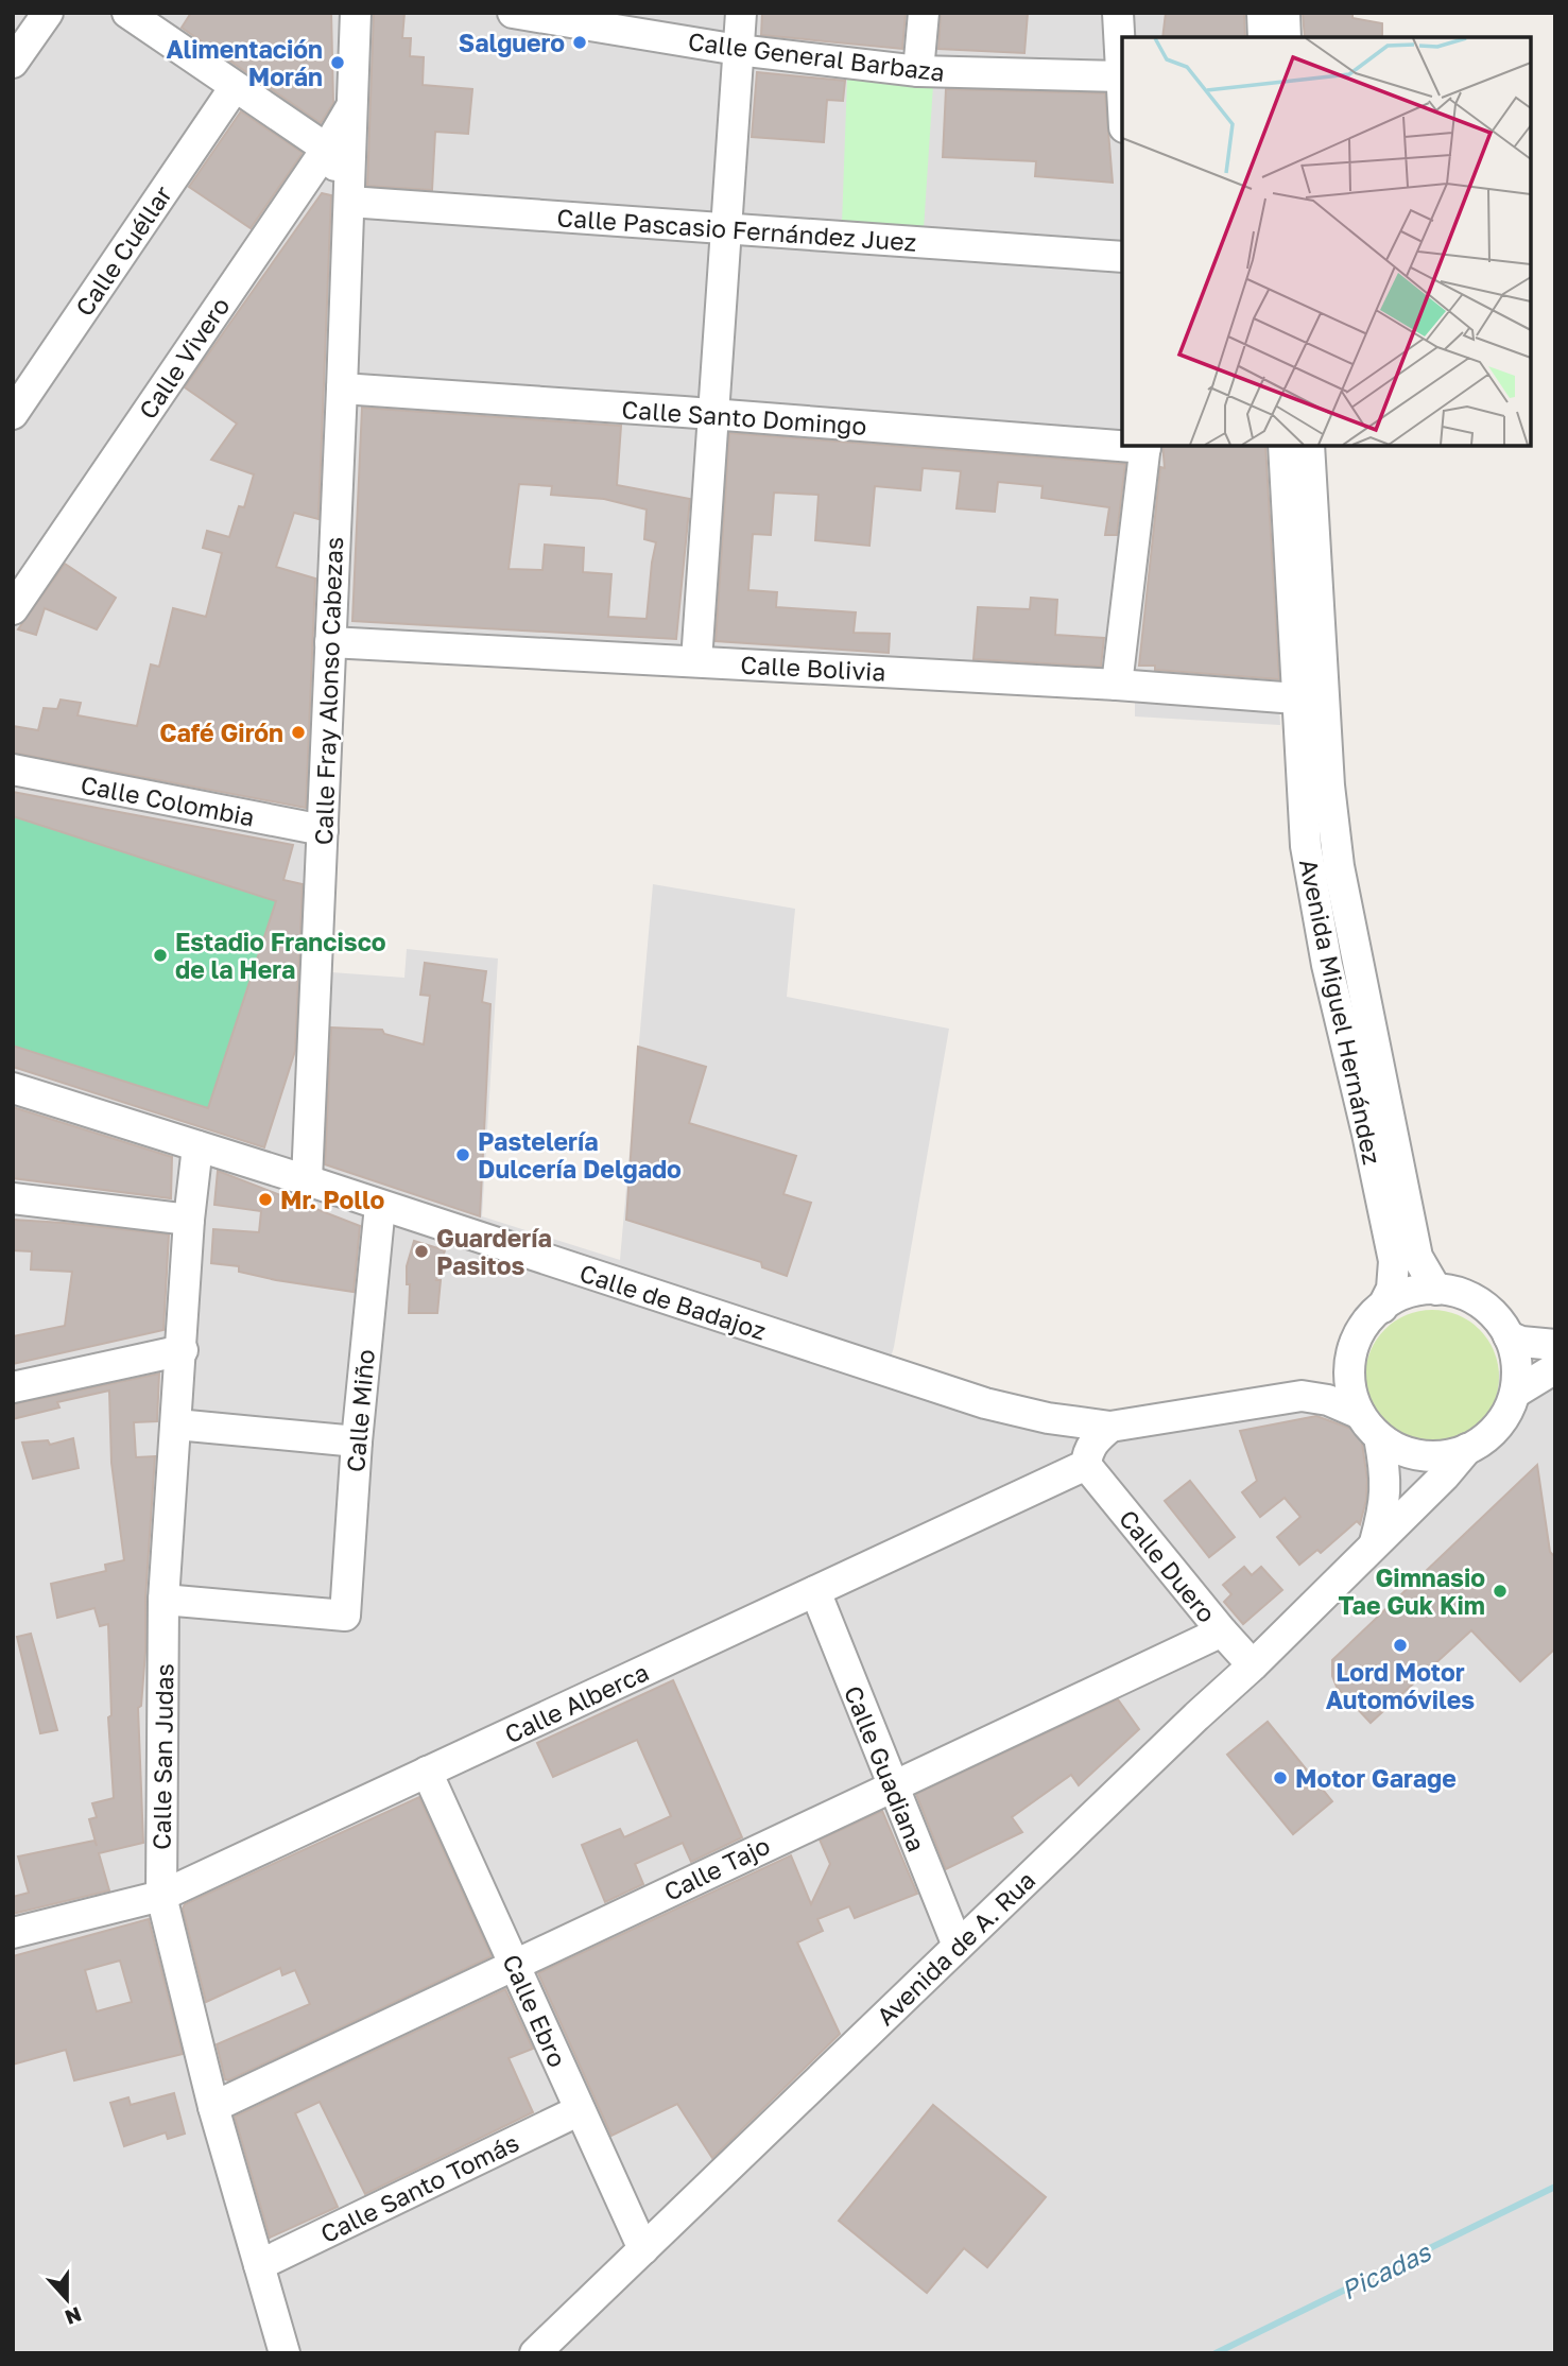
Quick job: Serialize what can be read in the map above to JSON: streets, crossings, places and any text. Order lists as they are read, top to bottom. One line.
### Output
{"streets":{"street":["Calle General Barbaza","Calle Pascasio Fernández Juez","Calle Cuéllar","Calle Vivero","Calle Santo Domingo","Calle Bolivia","Calle Fray Alonso Cabezas","Calle Colombia","Avenida Miguel Hernández","Calle de Badajoz","Calle Miño","Calle Duero","Calle Alberca","Calle San Judas","Calle Guadiana","Calle Tajo","Avenida de A. Rua","Calle Ebro","Calle Santo Tomás"]},"crossings":[["Calle Pascasio Fernández Juez","Calle Fray Alonso Cabezas"],["Calle Vivero","Calle Fray Alonso Cabezas"],["Calle Santo Domingo","Calle Fray Alonso Cabezas"],["Calle Bolivia","Calle Fray Alonso Cabezas"],["Calle Bolivia","Avenida Miguel Hernández"],["Calle Fray Alonso Cabezas","Calle Colombia"],["Calle Fray Alonso Cabezas","Calle de Badajoz"],["Avenida Miguel Hernández","Calle de Badajoz"],["Avenida Miguel Hernández","Avenida de A. Rua"],["Calle de Badajoz","Calle Miño"],["Calle de Badajoz","Calle San Judas"],["Calle de Badajoz","Avenida de A. Rua"],["Calle Miño","Calle San Judas"],["Calle Duero","Calle Alberca"],["Calle Duero","Calle Tajo"],["Calle Duero","Avenida de A. Rua"],["Calle Alberca","Calle San Judas"],["Calle Alberca","Calle Guadiana"],["Calle Alberca","Calle Ebro"],["Calle San Judas","Calle Tajo"],["Calle San Judas","Calle Santo Tomás"],["Calle Guadiana","Calle Tajo"],["Calle Guadiana","Avenida de A. Rua"],["Calle Tajo","Calle Ebro"],["Avenida de A. Rua","Calle Ebro"],["Calle Ebro","Calle Santo Tomás"]],"water":["Picadas"],"places":["Salguero","Alimentación Morán","Café Girón","Estadio Francisco de la Hera","Pastelería Dulcería Delgado","Mr. Pollo","Guardería Pasitos","Gimnasio Tae Guk Kim","Lord Motor Automóviles","Motor Garage"],"north":"bottom"}
